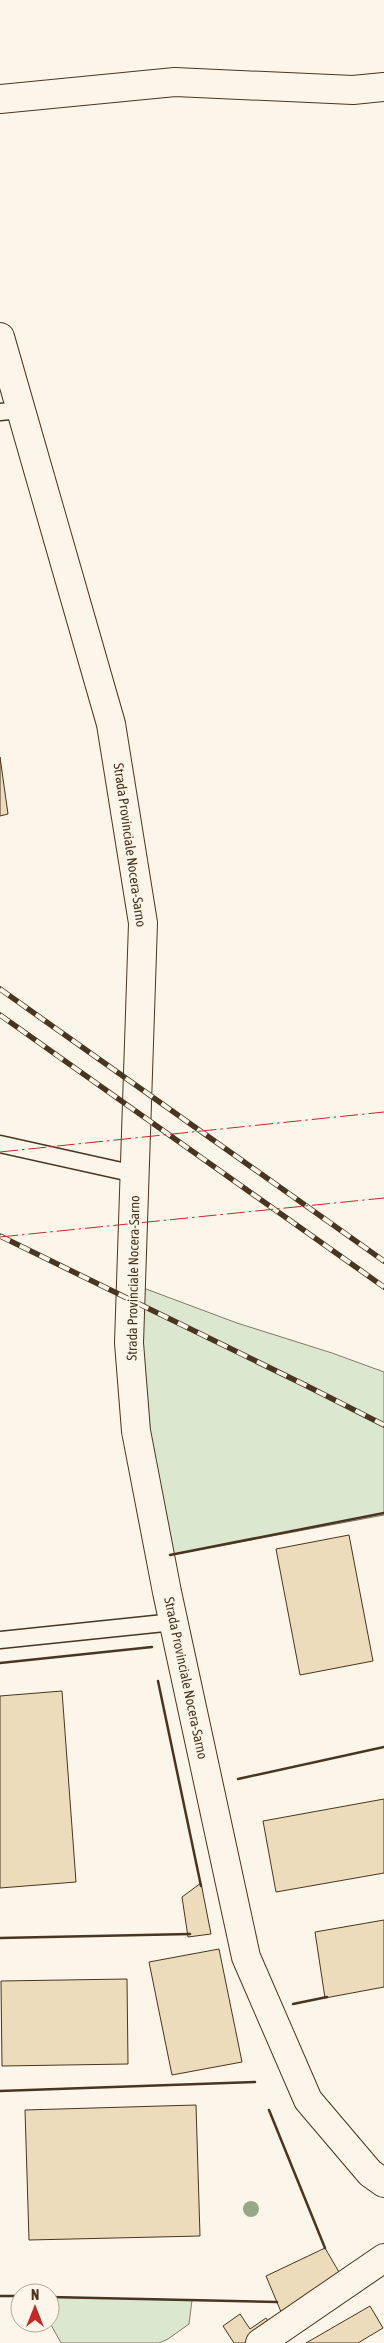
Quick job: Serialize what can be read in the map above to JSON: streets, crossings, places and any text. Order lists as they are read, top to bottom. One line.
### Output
{"streets":{"main road":["Strada Provinciale Nocera-Sarno"]},"north":"top"}
